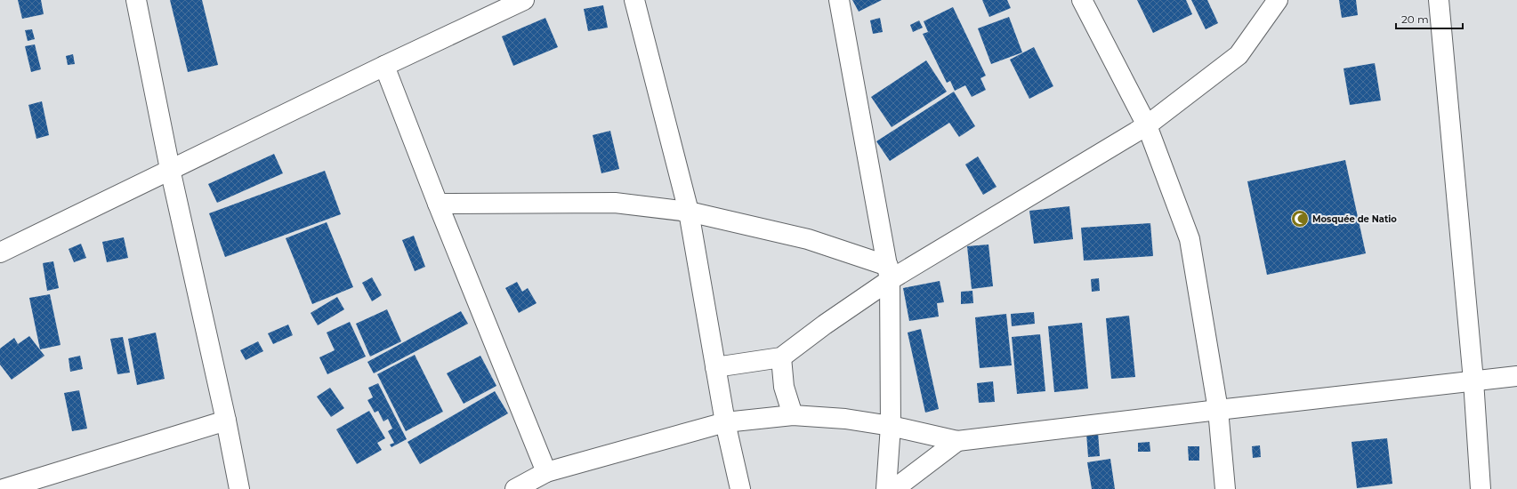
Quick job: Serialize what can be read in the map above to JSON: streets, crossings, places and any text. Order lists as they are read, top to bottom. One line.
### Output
{"places":{"mosque":["Mosquée de Natio"]},"scale_bar":"20 m"}
